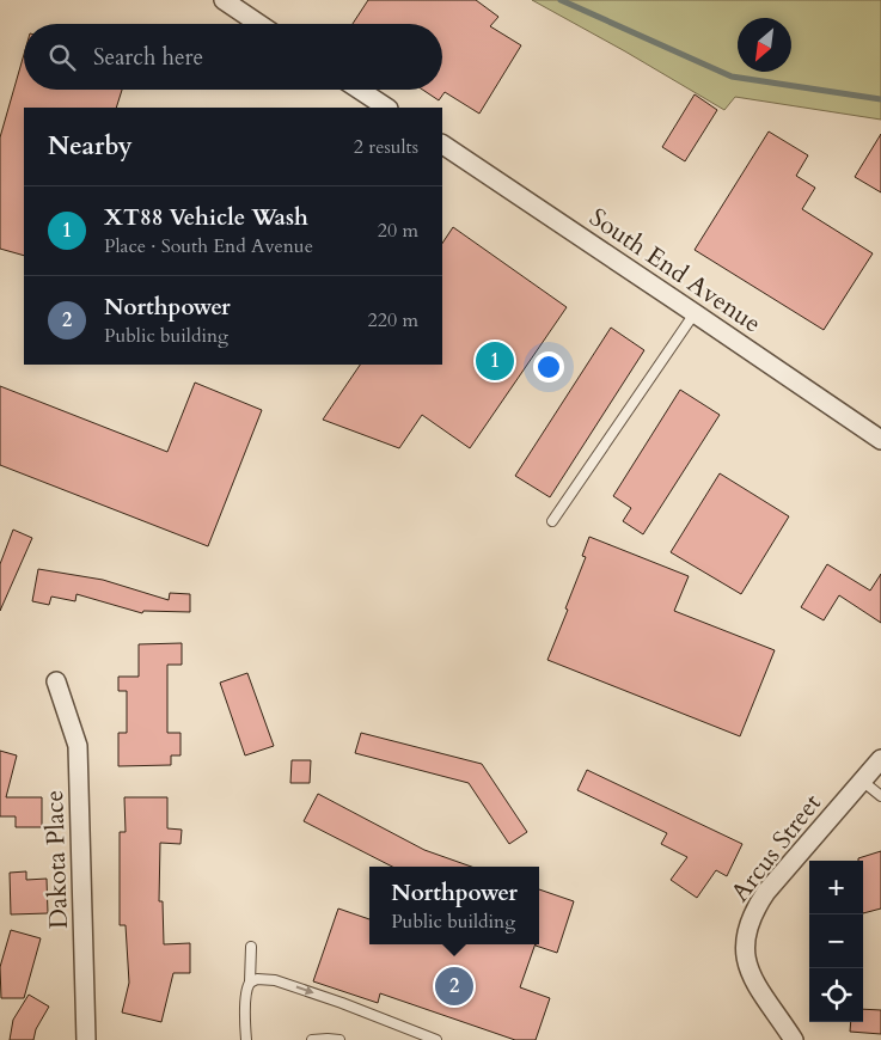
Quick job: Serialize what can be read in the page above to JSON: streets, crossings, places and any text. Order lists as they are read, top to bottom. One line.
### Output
{"streets":{"street":["South End Avenue","Arcus Street","Dakota Place"]},"north":"bottom left","page":{"search":"Search here","heading":["Nearby","2 results"],"list":[{"mark":"1","name":"XT88 Vehicle Wash","note":"Place · South End Avenue","value":"20 m"},{"mark":"2","name":"Northpower","note":"Public building","value":"220 m"}],"pins":["1","2"],"map_buttons":["+","−"],"popup":["Northpower","Public building"]}}
